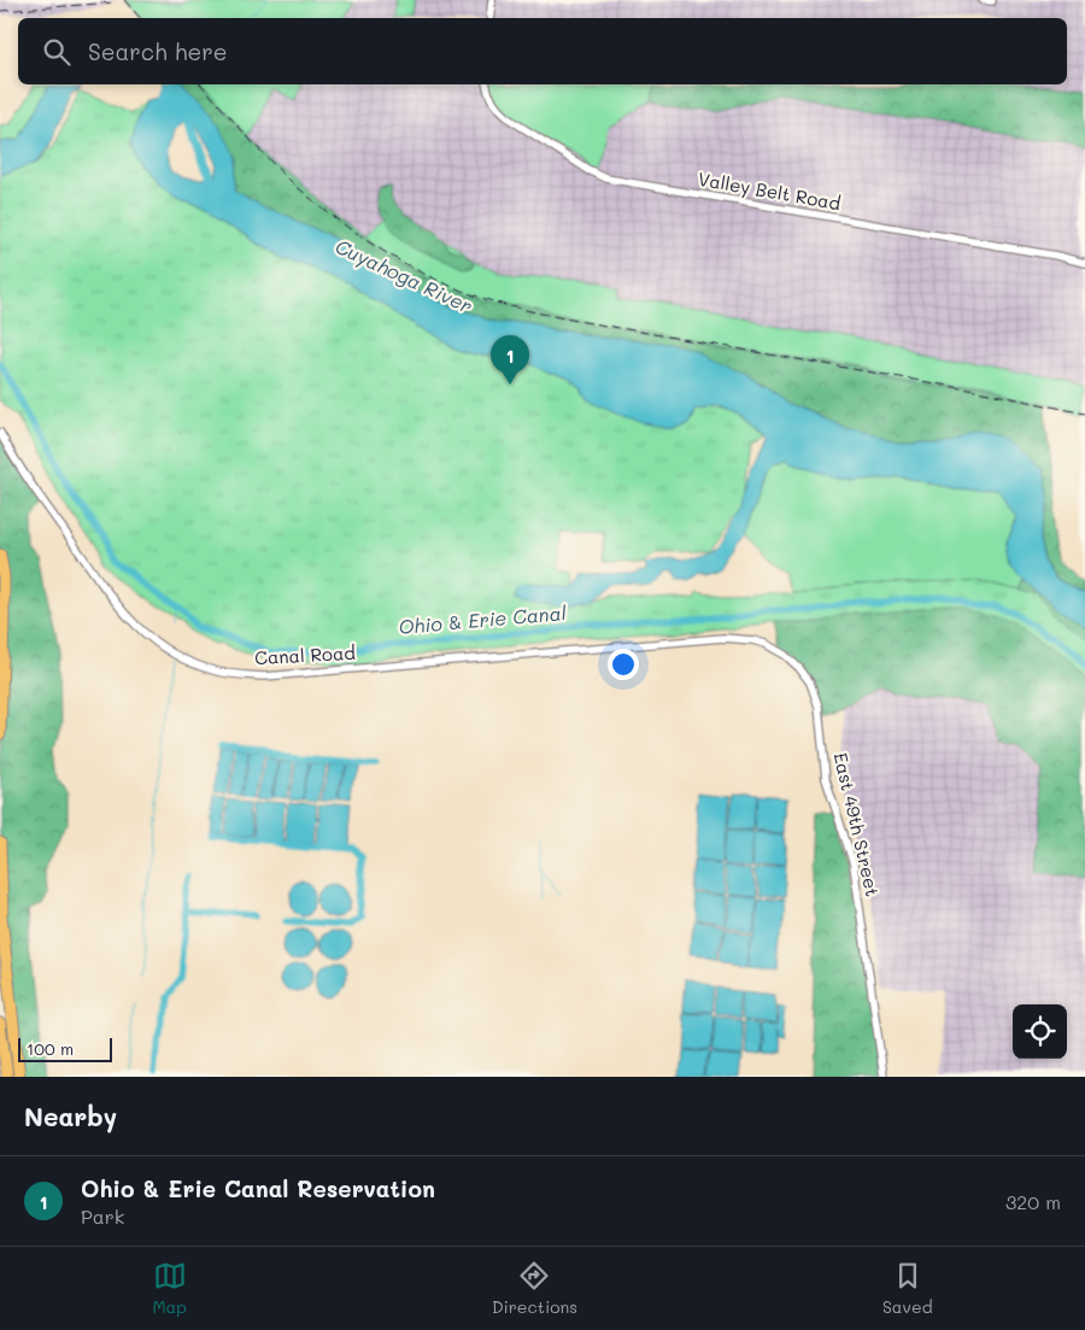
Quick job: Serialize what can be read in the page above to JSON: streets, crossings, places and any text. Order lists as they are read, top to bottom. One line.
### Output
{"streets":{"street":["Valley Belt Road","Canal Road","East 49th Street"]},"crossings":[["Canal Road","East 49th Street"]],"water":["Cuyahoga River","Ohio & Erie Canal"],"scale_bar":"100 m","page":{"search":"Search here","pins":"1","scale":"100 m","heading":"Nearby","list":[{"mark":"1","name":"Ohio & Erie Canal Reservation","note":"Park","value":"320 m"}],"nav":["Map","Directions","Saved"]}}
